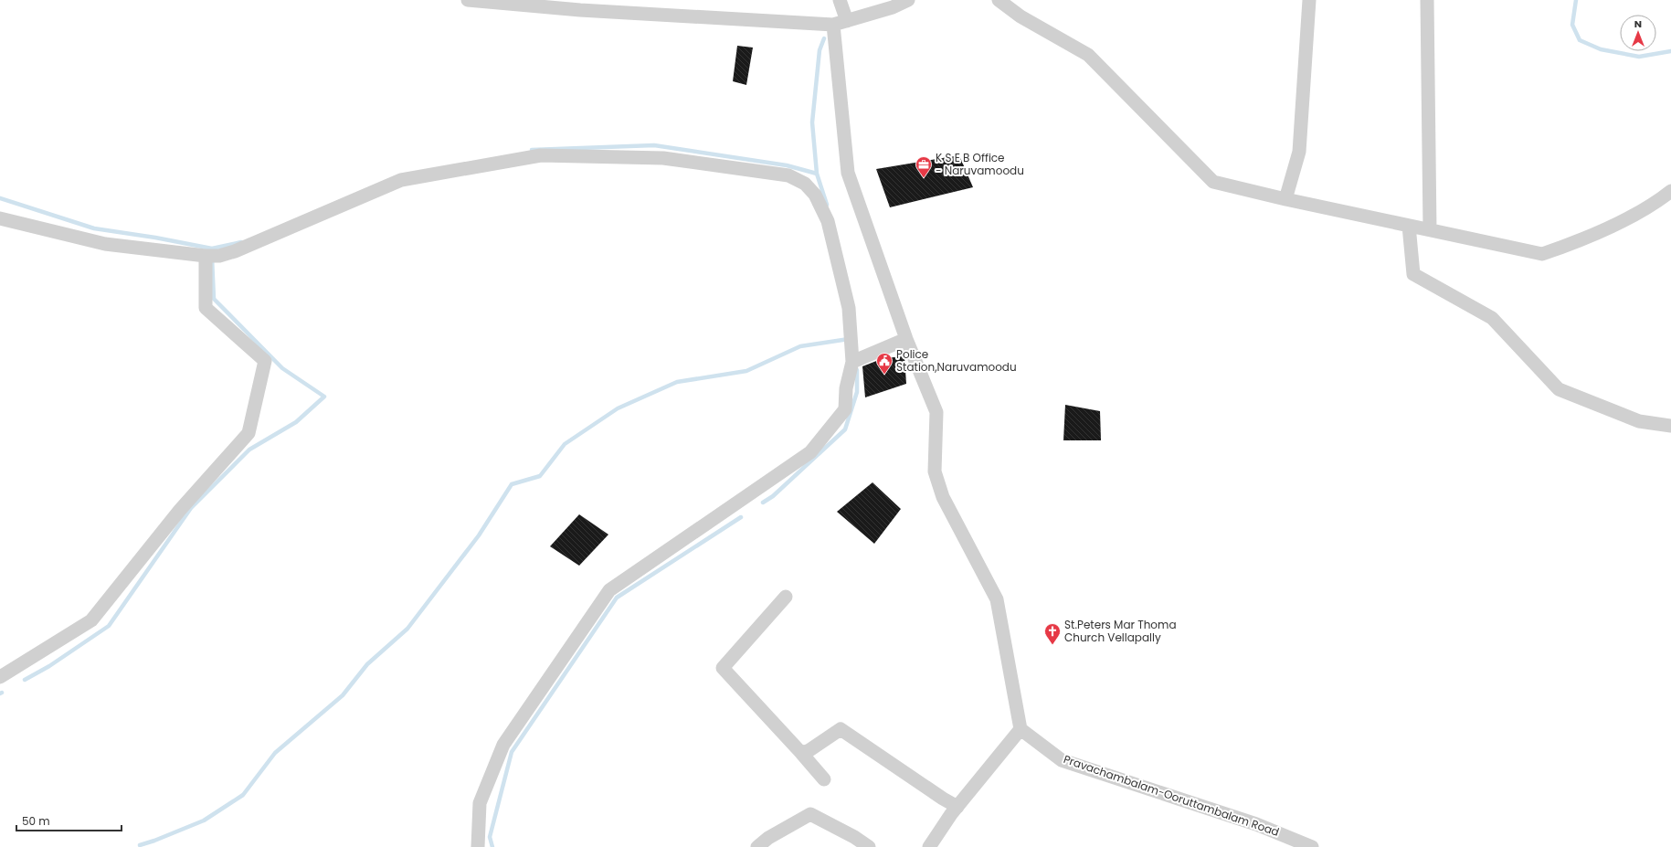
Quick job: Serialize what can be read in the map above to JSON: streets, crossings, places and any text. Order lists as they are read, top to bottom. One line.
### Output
{"streets":{"street":["Pravachambalam-Ooruttambalam Road"]},"places":{"office":["K S E B Office - Naruvamoodu"],"public building":["Police Station,Naruvamoodu"],"church":["St.Peters Mar Thoma Church Vellapally"]},"scale_bar":"50 m","north":"top"}
